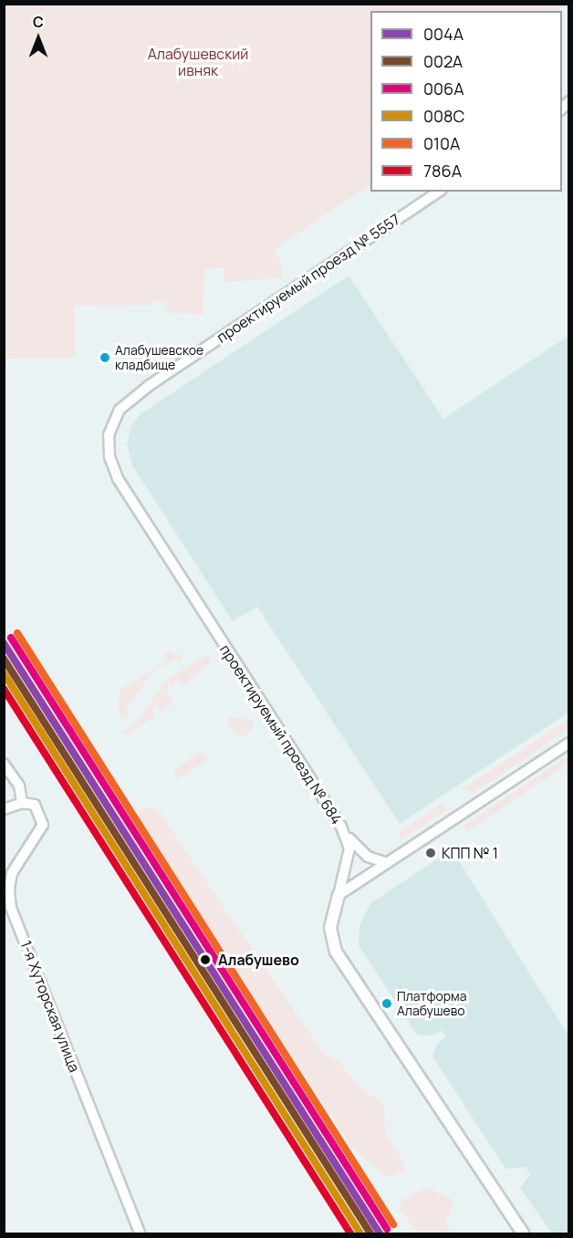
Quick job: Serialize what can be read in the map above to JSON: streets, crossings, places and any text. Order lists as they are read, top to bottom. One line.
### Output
{"streets":{"street":["проектируемый проезд № 5557","проектируемый проезд № 684","1-я Хуторская улица"]},"crossings":[["проектируемый проезд № 5557","проектируемый проезд № 684"]],"parks":["Алабушевский ивняк"],"places":["Алабушевское кладбище","КПП № 1","Алабушево","Платформа Алабушево"],"lines":["transit line 010А","transit line 006А","transit line 004А","transit line 002А","transit line 008С","transit line 786А"],"legend":["004А","002А","006А","008С","010А","786А"],"north":"top"}
